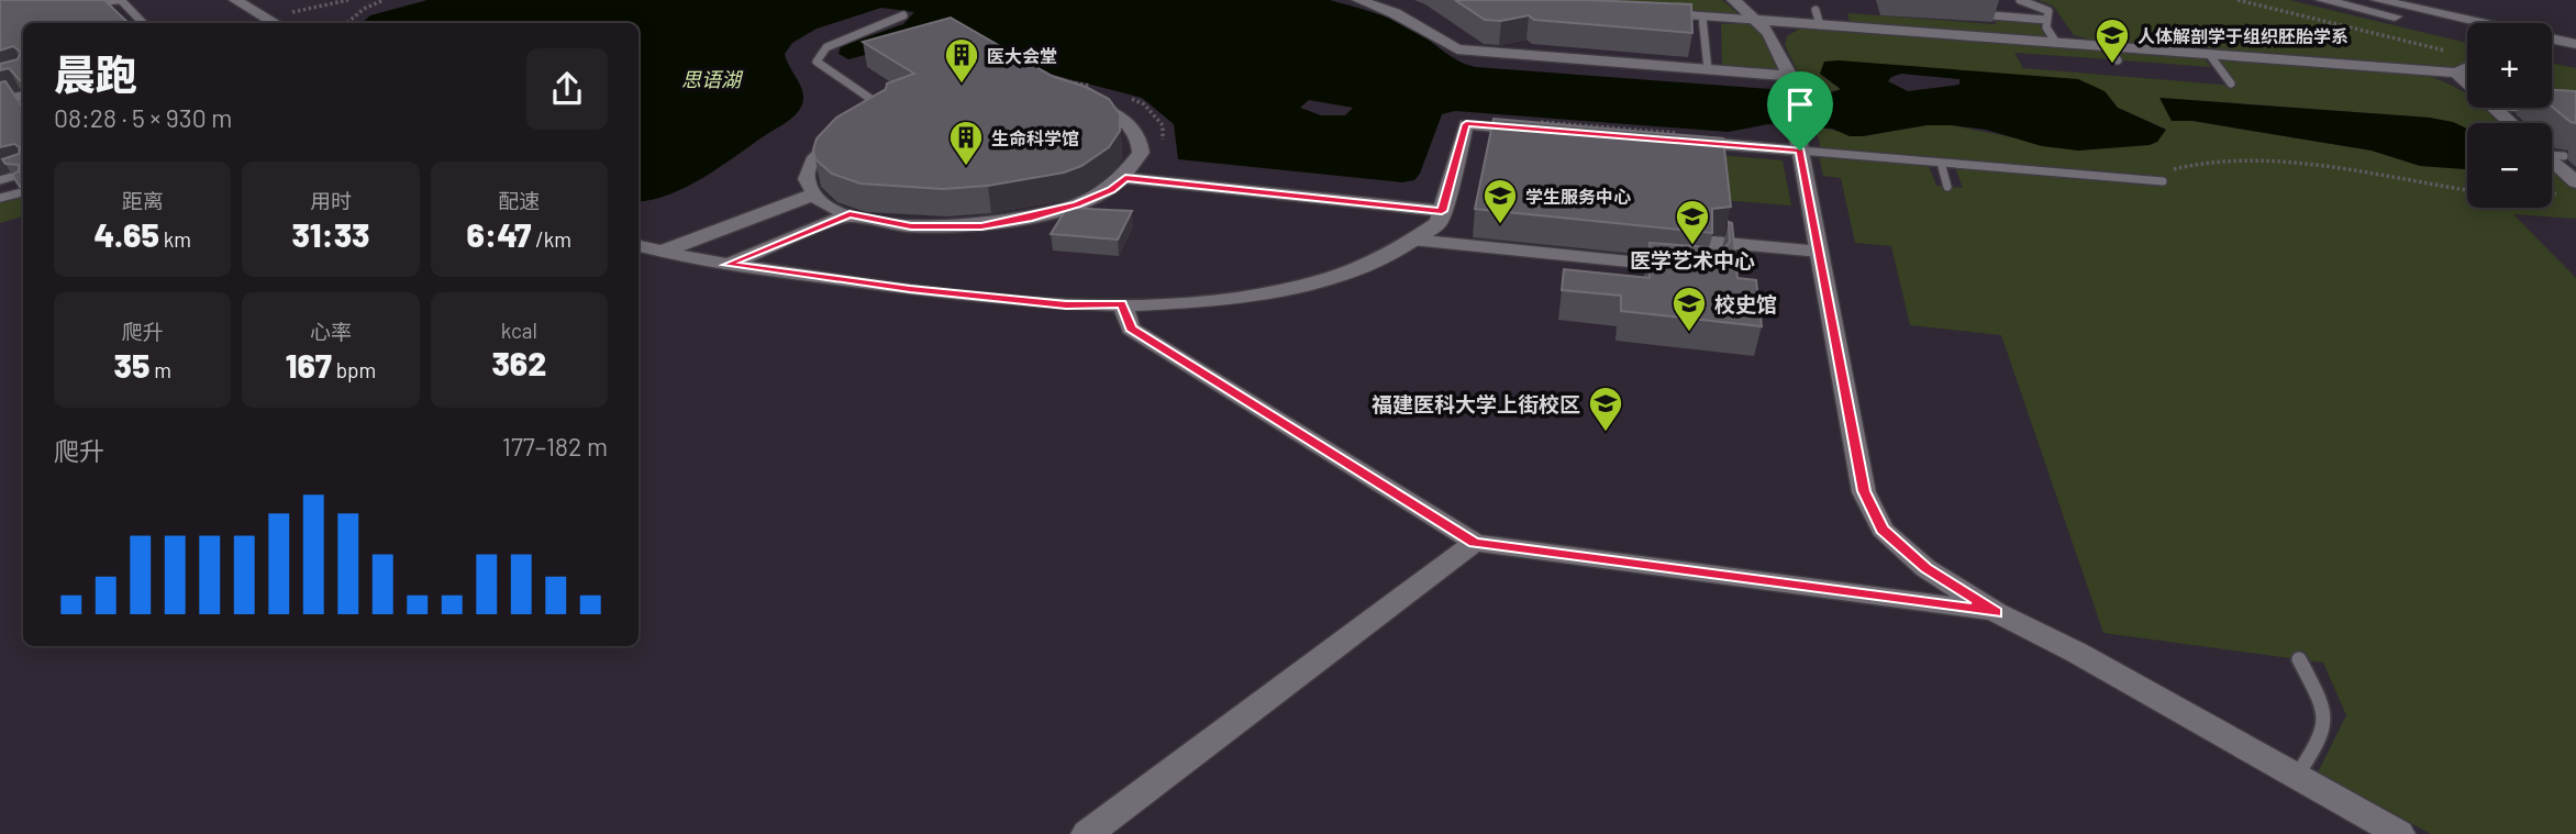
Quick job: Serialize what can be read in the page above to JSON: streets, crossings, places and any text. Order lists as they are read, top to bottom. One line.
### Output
{"water":["思语湖"],"places":{"school or university":["人体解剖学于组织胚胎学系","学生服务中心","医学艺术中心","校史馆","福建医科大学上街校区"],"building":["医大会堂","生命科学馆"]},"page":{"map_buttons":["+","−"],"heading":["晨跑","08:28 · 5 × 930 m"],"stats":[["距离","4.65 km"],["用时","31:33"],["配速","6:47 /km"],["爬升","35 m"],["心率","167 bpm"],["kcal","362"]],"chart":["爬升","177–182 m"]}}
